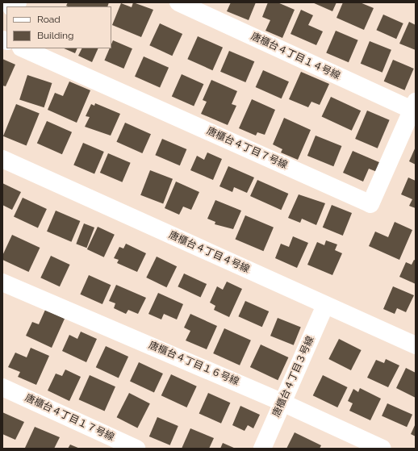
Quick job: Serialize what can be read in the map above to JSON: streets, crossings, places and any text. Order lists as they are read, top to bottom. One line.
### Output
{"streets":{"street":["唐櫃台４丁目１４号線","唐櫃台４丁目７号線","唐櫃台４丁目４号線","唐櫃台４丁目１６号線","唐櫃台４丁目３号線","唐櫃台４丁目１７号線"]},"crossings":[["唐櫃台４丁目１４号線","唐櫃台４丁目７号線"],["唐櫃台４丁目４号線","唐櫃台４丁目３号線"],["唐櫃台４丁目１６号線","唐櫃台４丁目３号線"]],"legend":["Road","Building"]}
